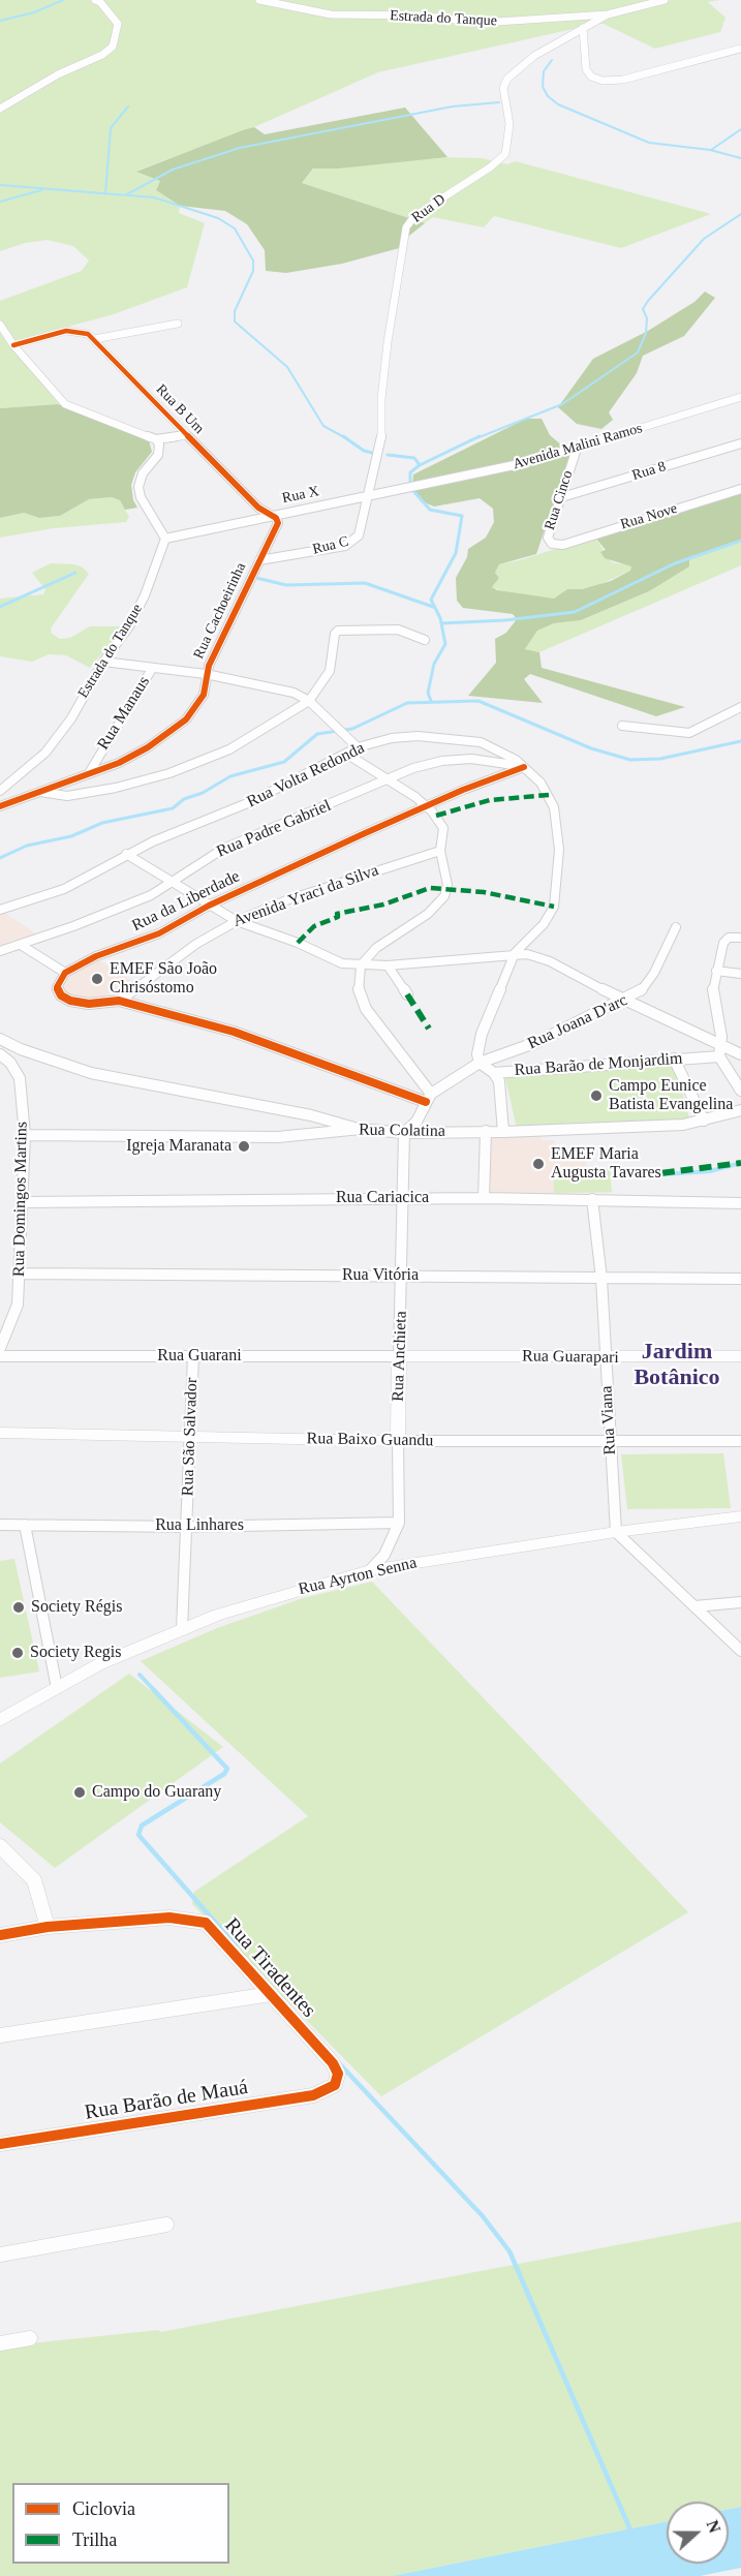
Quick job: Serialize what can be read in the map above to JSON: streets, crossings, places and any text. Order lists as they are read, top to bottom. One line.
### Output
{"streets":{"main road":["Rua Anchieta","Rua Guarapari","Rua Baixo Guandu","Rua Ayrton Senna"],"street":["Estrada do Tanque","Rua D","Rua B Um","Avenida Malini Ramos","Rua 8","Rua X","Rua Cinco","Rua Nove","Rua C","Rua Cachoeirinha","Rua Manaus","Rua Volta Redonda","Rua Padre Gabriel","Avenida Yraci da Silva","Rua da Liberdade","Rua Joana D'arc","Rua Barão de Monjardim","Rua Colatina","Rua Cariacica","Rua Domingos Martins","Rua Vitória","Rua Guarani","Rua Viana","Rua São Salvador","Rua Linhares","Rua Tiradentes","Rua Barão de Mauá"]},"crossings":[["Estrada do Tanque","Rua D"],["Estrada do Tanque","Rua X"],["Rua D","Rua X"],["Rua D","Rua C"],["Rua B Um","Rua X"],["Rua B Um","Rua Cachoeirinha"],["Avenida Malini Ramos","Rua X"],["Avenida Malini Ramos","Rua Cinco"],["Rua 8","Rua Cinco"],["Rua X","Rua C"],["Rua X","Rua Cachoeirinha"],["Rua Cinco","Rua Nove"],["Rua C","Rua Cachoeirinha"],["Rua Cachoeirinha","Rua Manaus"],["Rua Volta Redonda","Rua Padre Gabriel"],["Rua Volta Redonda","Rua da Liberdade"],["Rua Volta Redonda","Rua Joana D'arc"],["Rua Volta Redonda","Rua Barão de Monjardim"],["Rua Padre Gabriel","Rua da Liberdade"],["Rua Joana D'arc","Rua Barão de Monjardim"],["Rua Colatina","Rua Domingos Martins"],["Rua Colatina","Rua Anchieta"],["Rua Cariacica","Rua Domingos Martins"],["Rua Cariacica","Rua Anchieta"],["Rua Cariacica","Rua Viana"],["Rua Domingos Martins","Rua Vitória"],["Rua Vitória","Rua Anchieta"],["Rua Vitória","Rua Viana"],["Rua Guarani","Rua Anchieta"],["Rua Guarani","Rua Guarapari"],["Rua Guarani","Rua São Salvador"],["Rua Anchieta","Rua Guarapari"],["Rua Anchieta","Rua Baixo Guandu"],["Rua Anchieta","Rua Linhares"],["Rua Anchieta","Rua Ayrton Senna"],["Rua Guarapari","Rua Viana"],["Rua Viana","Rua Baixo Guandu"],["Rua Viana","Rua Ayrton Senna"],["Rua São Salvador","Rua Baixo Guandu"],["Rua São Salvador","Rua Linhares"],["Rua São Salvador","Rua Ayrton Senna"],["Rua Tiradentes","Rua Barão de Mauá"]],"districts":["Jardim Botânico"],"places":["EMEF São João Chrisóstomo","Campo Eunice Batista Evangelina","Igreja Maranata","EMEF Maria Augusta Tavares","Society Régis","Society Regis","Campo do Guarany"],"legend":["Ciclovia","Trilha"],"north":"right"}
